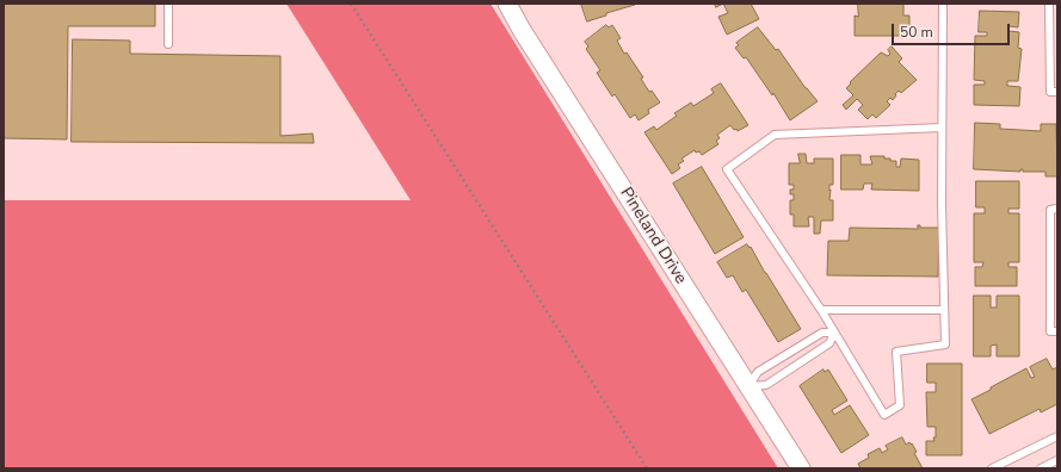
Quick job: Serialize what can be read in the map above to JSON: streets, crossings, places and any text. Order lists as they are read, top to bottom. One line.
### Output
{"streets":{"street":["Pineland Drive"]},"scale_bar":"50 m"}
